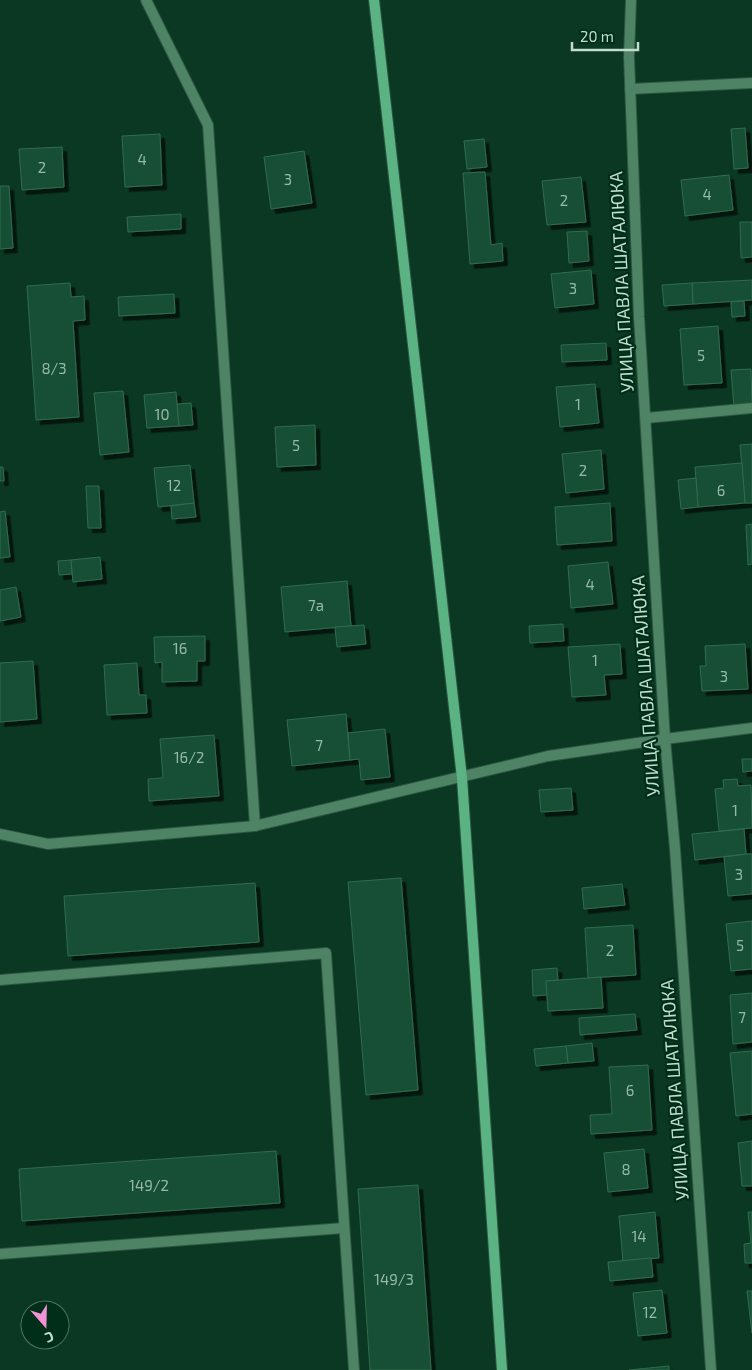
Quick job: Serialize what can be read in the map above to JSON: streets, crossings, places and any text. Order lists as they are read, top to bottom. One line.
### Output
{"streets":{"street":["УЛИЦА ПАВЛА ШАТАЛЮКА"]},"house_numbers":["4","2","3","4","2","3","5","8/3","1","10","5","2","12","6","4","7а","16","1","3","7","16/2","1","3","5","2","7","6","8","149/2","14","149/3","12"],"scale_bar":"20 m","north":"bottom"}
